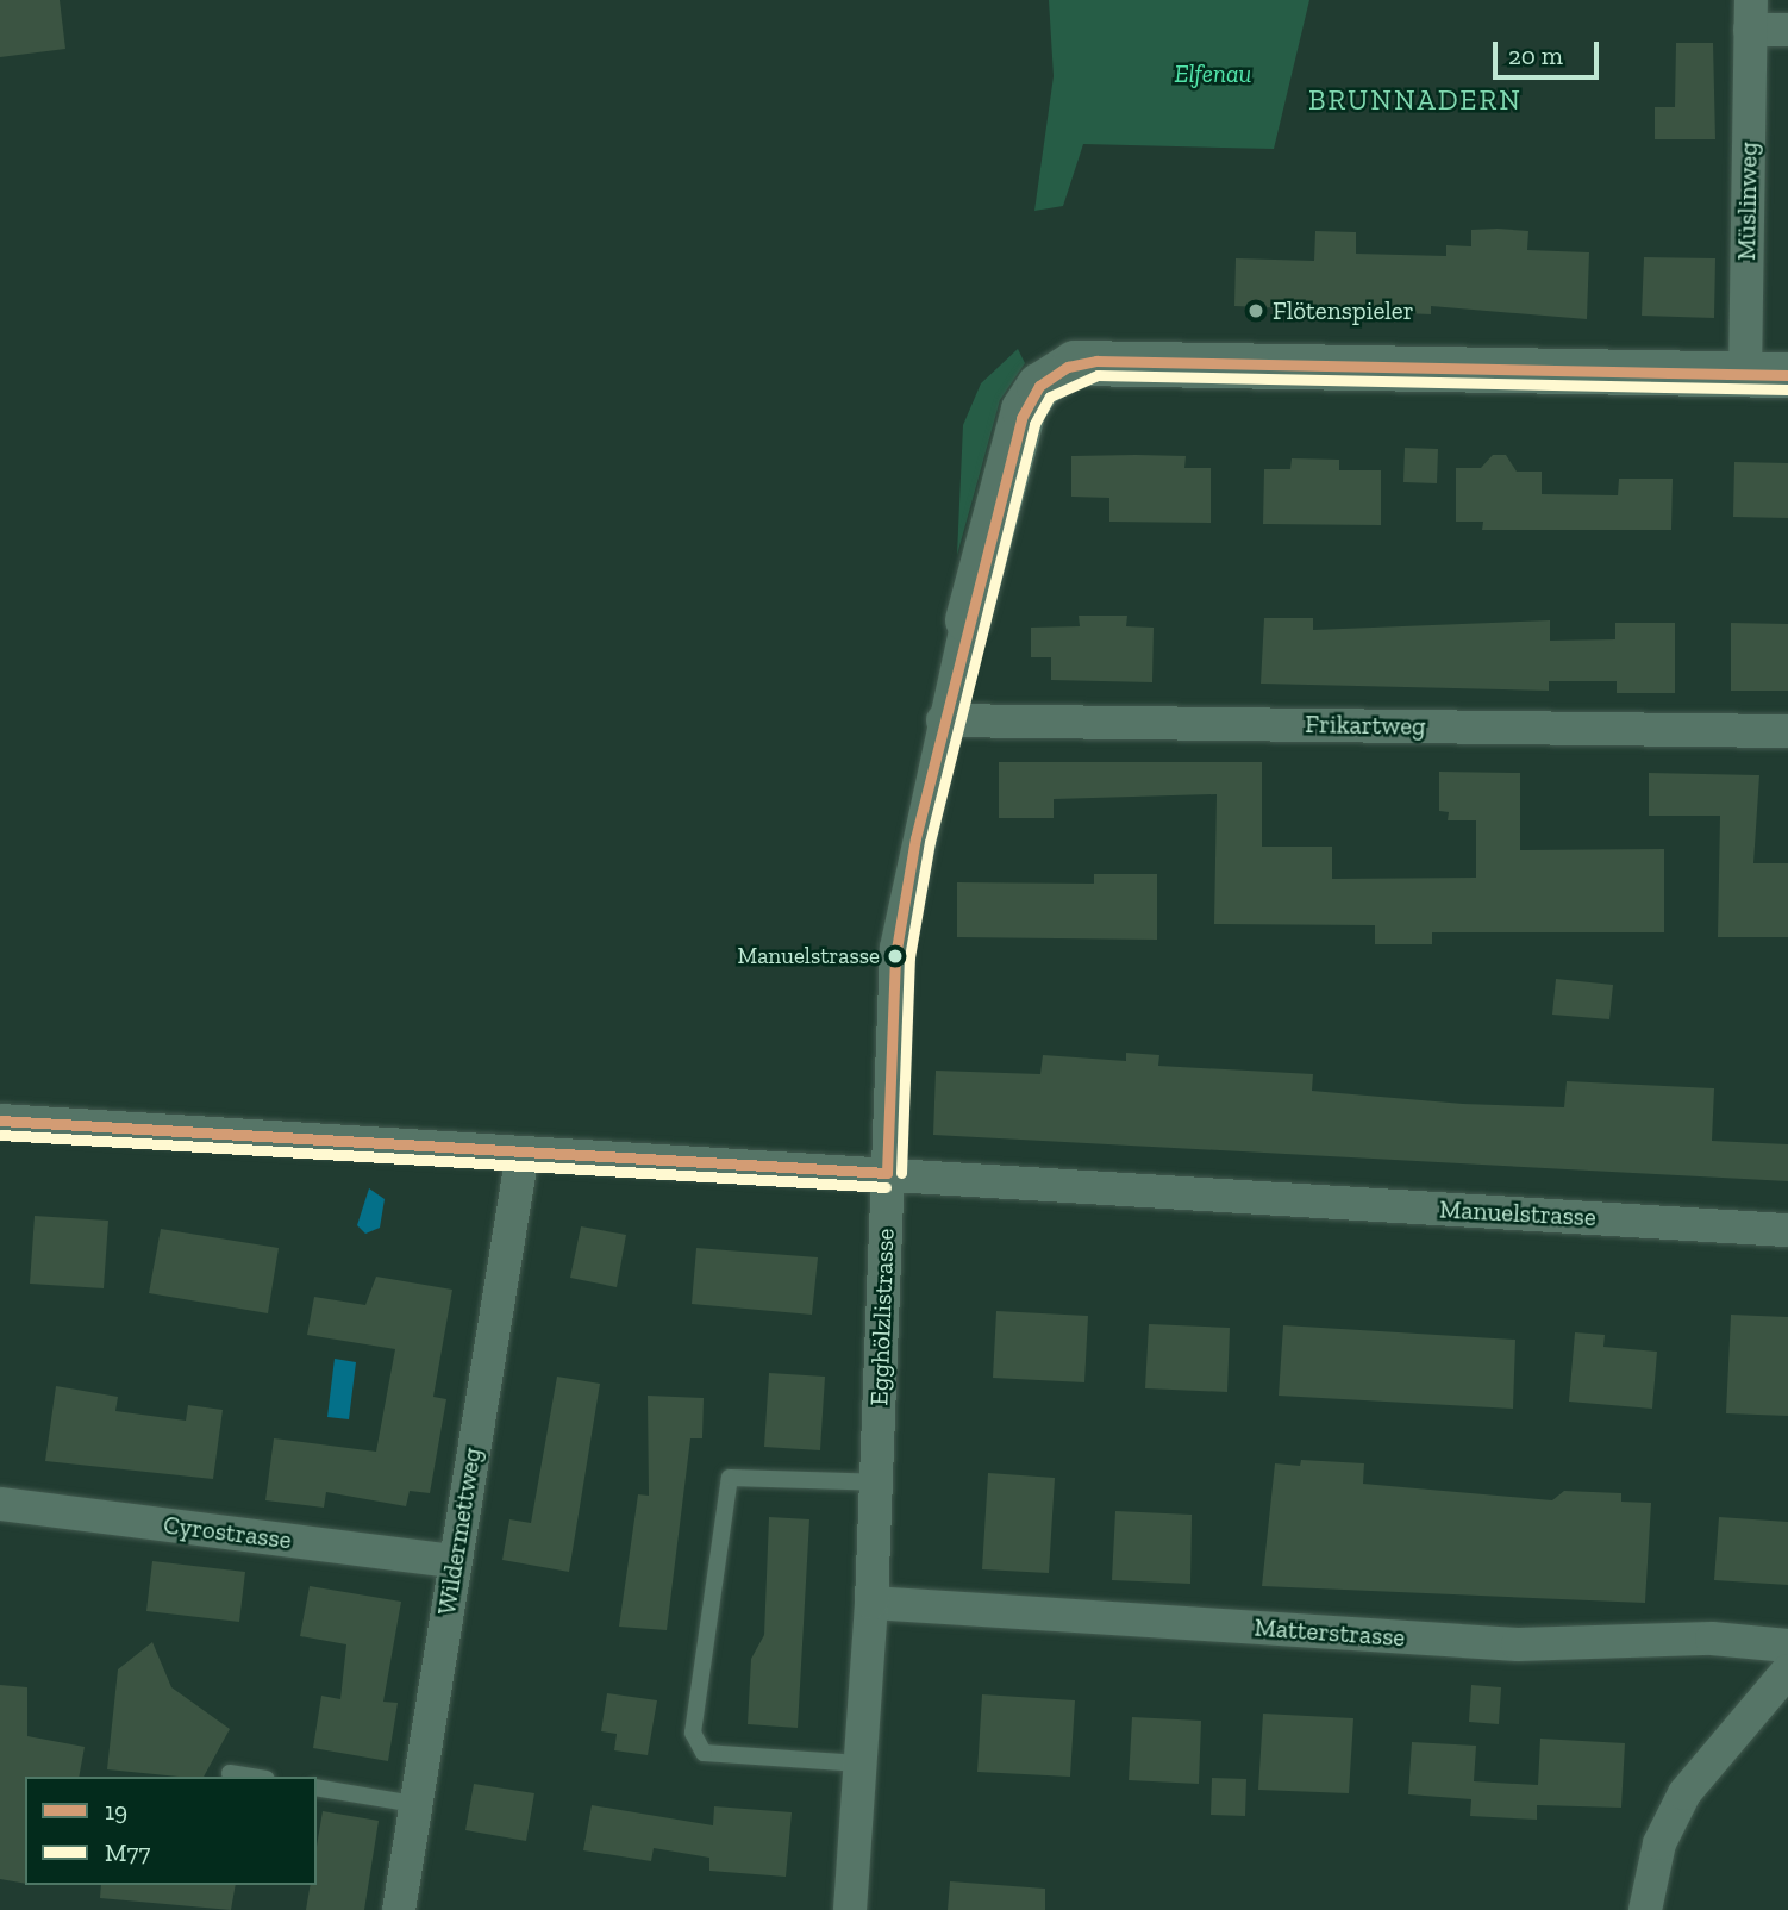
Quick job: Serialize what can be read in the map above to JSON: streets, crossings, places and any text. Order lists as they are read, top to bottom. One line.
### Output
{"streets":{"street":["Müslinweg","Frikartweg","Manuelstrasse","Egghölzlistrasse","Wildermettweg","Cyrostrasse","Matterstrasse"]},"crossings":[["Müslinweg","Egghölzlistrasse"],["Frikartweg","Egghölzlistrasse"],["Manuelstrasse","Egghölzlistrasse"],["Manuelstrasse","Wildermettweg"],["Egghölzlistrasse","Matterstrasse"],["Wildermettweg","Cyrostrasse"]],"districts":["BRUNNADERN"],"parks":["Elfenau"],"places":["Flötenspieler","Manuelstrasse"],"lines":["transit line 19","transit line M77"],"legend":["19","M77"],"scale_bar":"20 m"}
